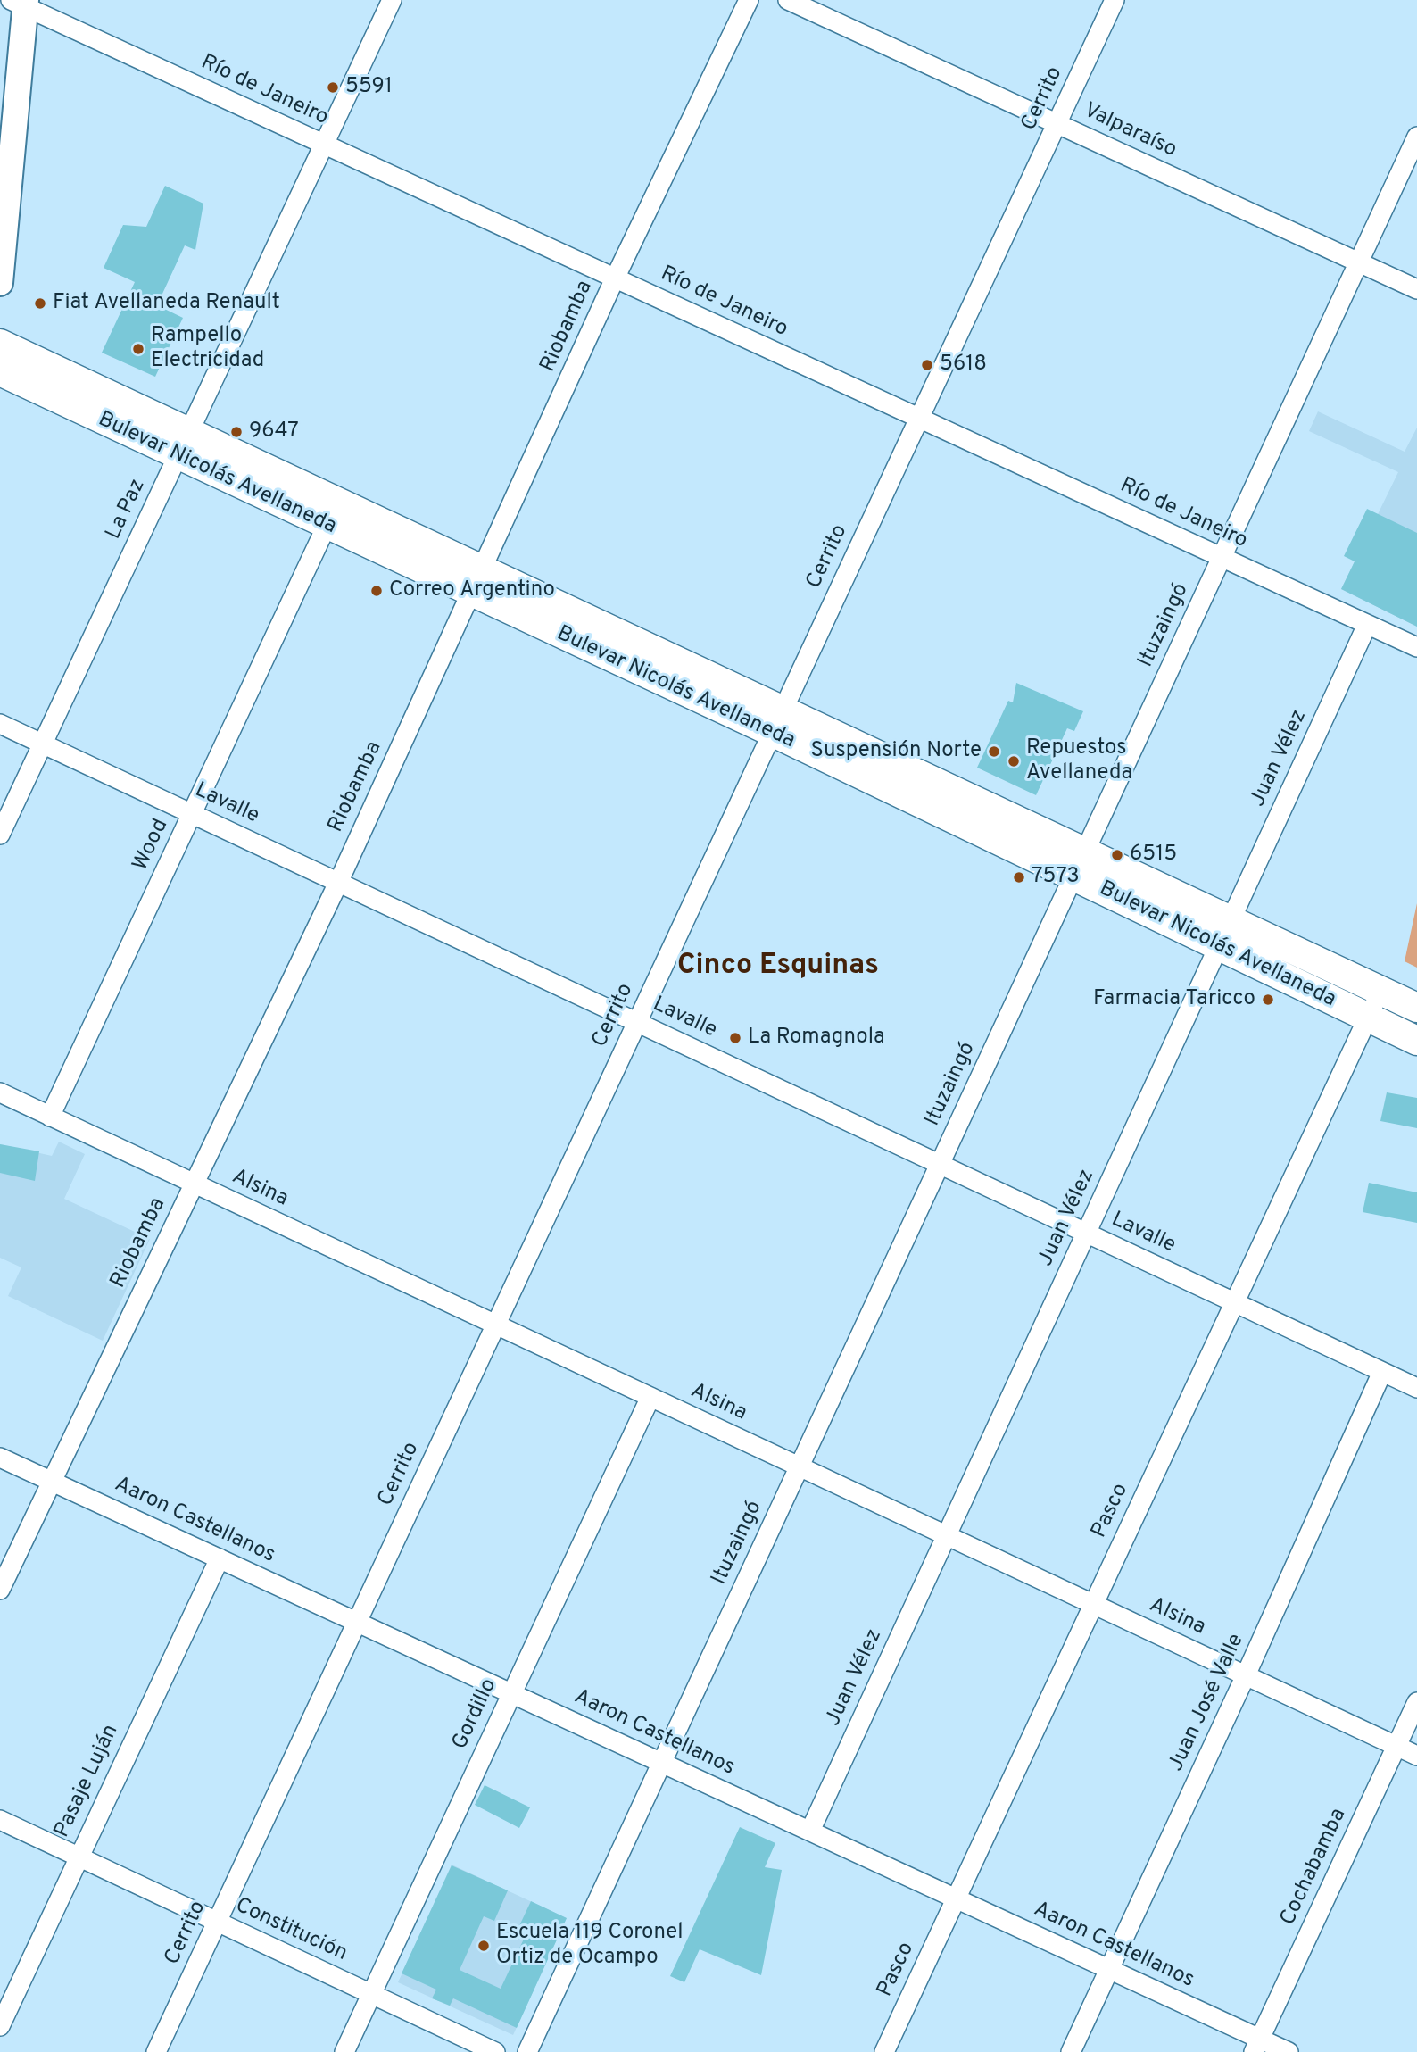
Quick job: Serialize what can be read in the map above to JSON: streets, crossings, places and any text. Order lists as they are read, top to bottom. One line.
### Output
{"streets":{"main road":["Bulevar Nicolás Avellaneda"],"street":["Río de Janeiro","Cerrito","Valparaíso","Riobamba","La Paz","Ituzaingó","Juan Vélez","Lavalle","Wood","Alsina","Pasco","Aaron Castellanos","Juan José Valle","Gordillo","Pasaje Luján","Cochabamba","Constitución"]},"crossings":[["Río de Janeiro","Cerrito"],["Río de Janeiro","Riobamba"],["Río de Janeiro","La Paz"],["Río de Janeiro","Ituzaingó"],["Río de Janeiro","Juan Vélez"],["Cerrito","Valparaíso"],["Cerrito","Bulevar Nicolás Avellaneda"],["Cerrito","Lavalle"],["Cerrito","Alsina"],["Cerrito","Aaron Castellanos"],["Cerrito","Constitución"],["Valparaíso","Ituzaingó"],["Riobamba","Bulevar Nicolás Avellaneda"],["Riobamba","Lavalle"],["Riobamba","Alsina"],["Riobamba","Aaron Castellanos"],["Bulevar Nicolás Avellaneda","La Paz"],["Bulevar Nicolás Avellaneda","Ituzaingó"],["Bulevar Nicolás Avellaneda","Juan Vélez"],["Bulevar Nicolás Avellaneda","Wood"],["Bulevar Nicolás Avellaneda","Pasco"],["La Paz","Lavalle"],["Ituzaingó","Lavalle"],["Ituzaingó","Alsina"],["Ituzaingó","Aaron Castellanos"],["Juan Vélez","Lavalle"],["Juan Vélez","Alsina"],["Juan Vélez","Aaron Castellanos"],["Lavalle","Wood"],["Lavalle","Pasco"],["Lavalle","Juan José Valle"],["Wood","Alsina"],["Alsina","Pasco"],["Alsina","Juan José Valle"],["Alsina","Gordillo"],["Alsina","Cochabamba"],["Pasco","Aaron Castellanos"],["Aaron Castellanos","Juan José Valle"],["Aaron Castellanos","Gordillo"],["Aaron Castellanos","Pasaje Luján"],["Aaron Castellanos","Cochabamba"],["Gordillo","Constitución"],["Pasaje Luján","Constitución"]],"districts":["Cinco Esquinas"],"places":["5591","Fiat Avellaneda Renault","Rampello Electricidad","5618","9647","Correo Argentino","Suspensión Norte","Repuestos Avellaneda","6515","7573","Farmacia Taricco","La Romagnola","Escuela 119 Coronel Ortiz de Ocampo"]}
